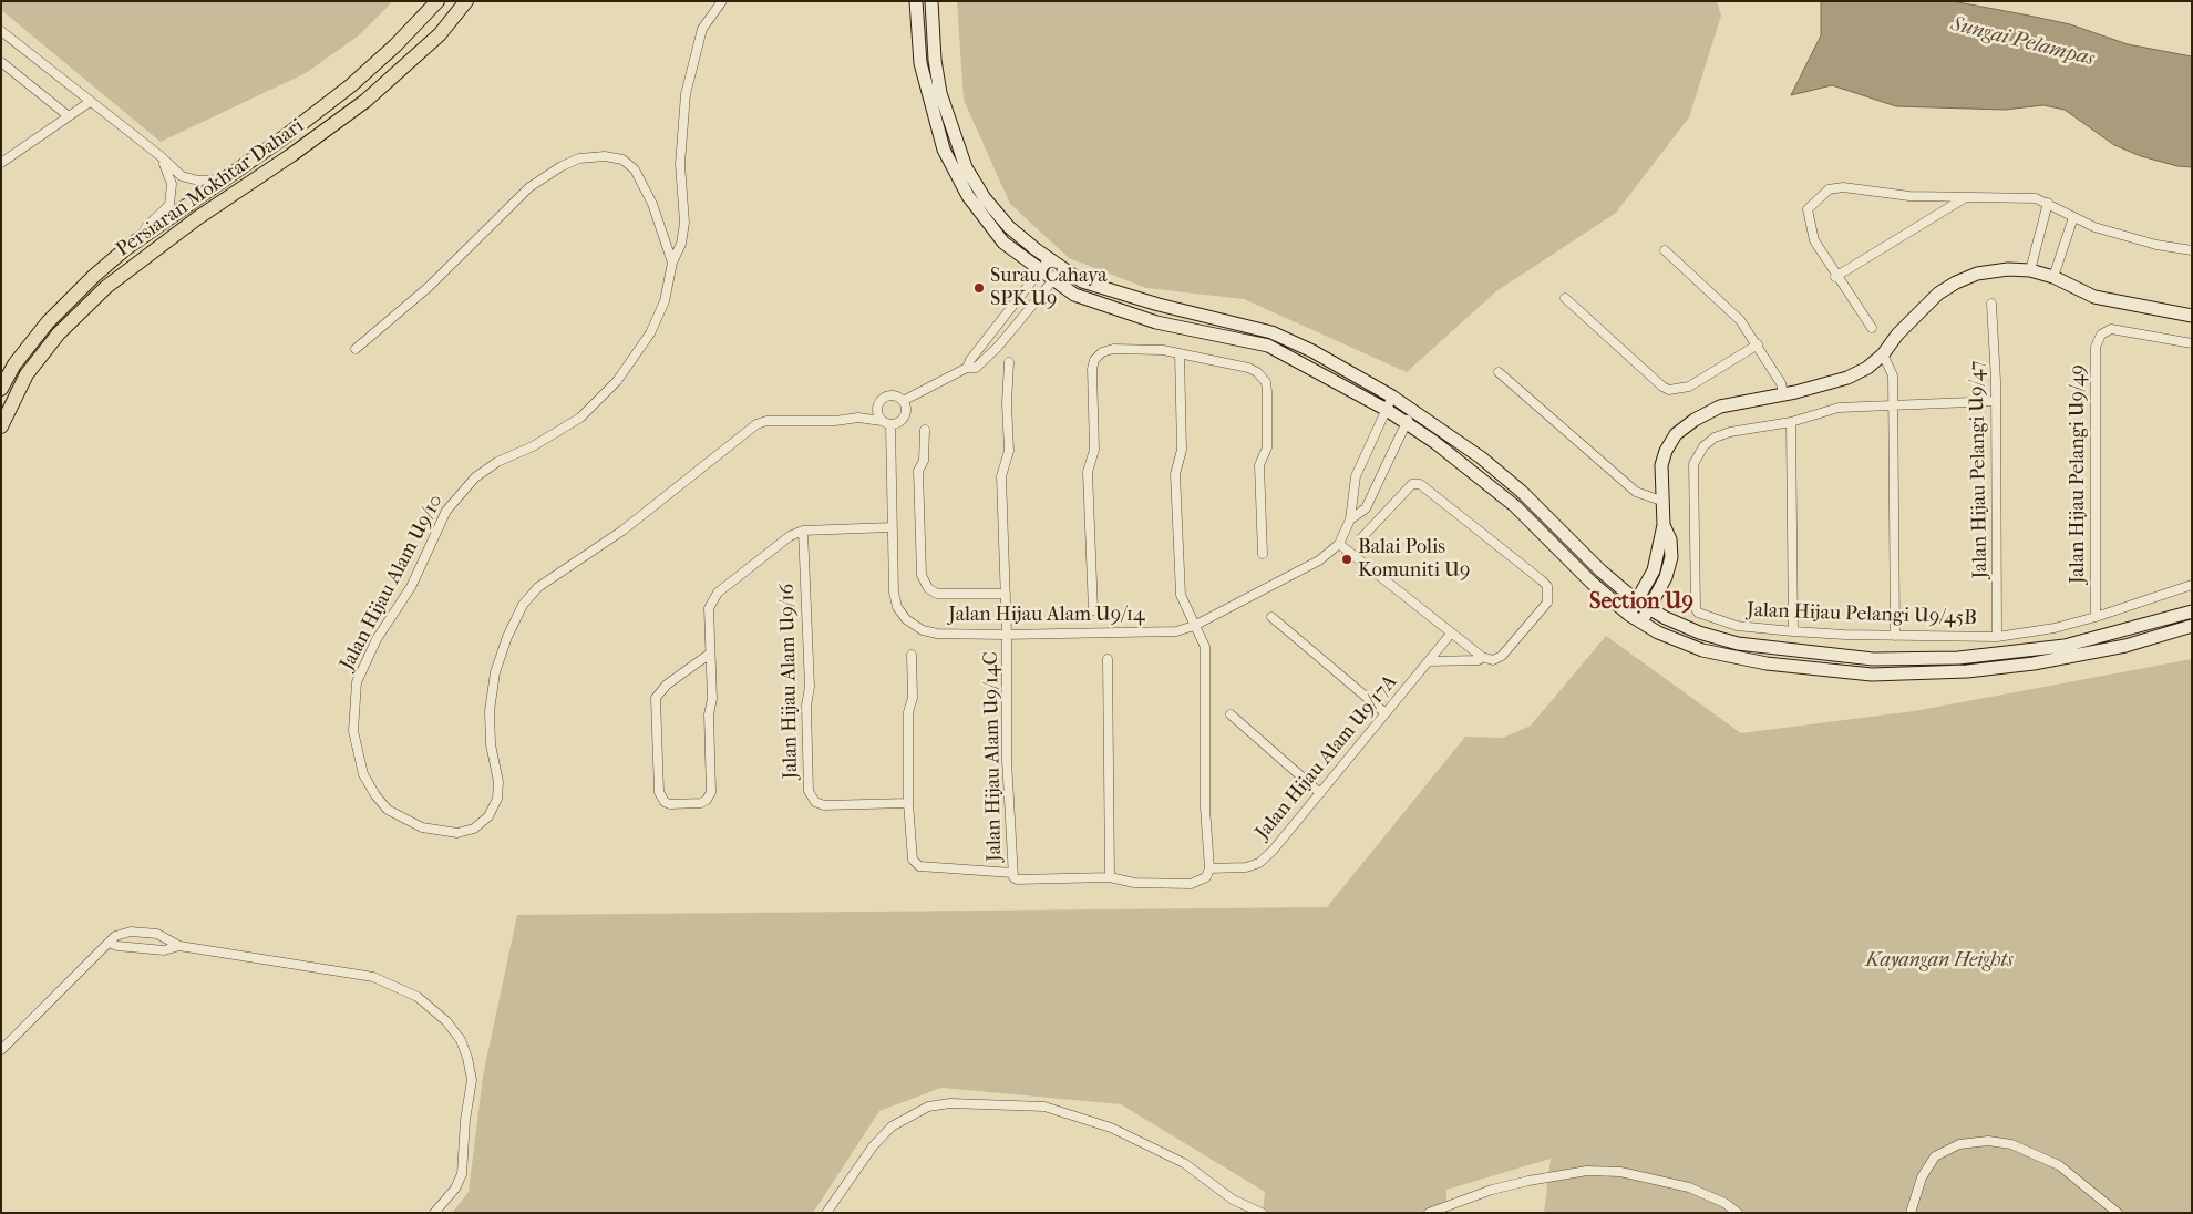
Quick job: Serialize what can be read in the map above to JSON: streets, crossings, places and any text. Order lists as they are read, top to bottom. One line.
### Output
{"streets":{"main road":["Persiaran Mokhtar Dahari"],"street":["Jalan Hijau Pelangi U9/47","Jalan Hijau Pelangi U9/49","Jalan Hijau Alam U9/10","Jalan Hijau Pelangi U9/45B","Jalan Hijau Alam U9/14","Jalan Hijau Alam U9/16","Jalan Hijau Alam U9/14C","Jalan Hijau Alam U9/17A"]},"crossings":[["Jalan Hijau Pelangi U9/47","Jalan Hijau Pelangi U9/45B"],["Jalan Hijau Pelangi U9/49","Jalan Hijau Pelangi U9/45B"],["Jalan Hijau Alam U9/10","Jalan Hijau Alam U9/14"],["Jalan Hijau Alam U9/14","Jalan Hijau Alam U9/14C"]],"districts":["Section U9"],"water":["Sungai Pelampas"],"parks":["Kayangan Heights"],"places":["Surau Cahaya SPK U9","Balai Polis Komuniti U9"]}
